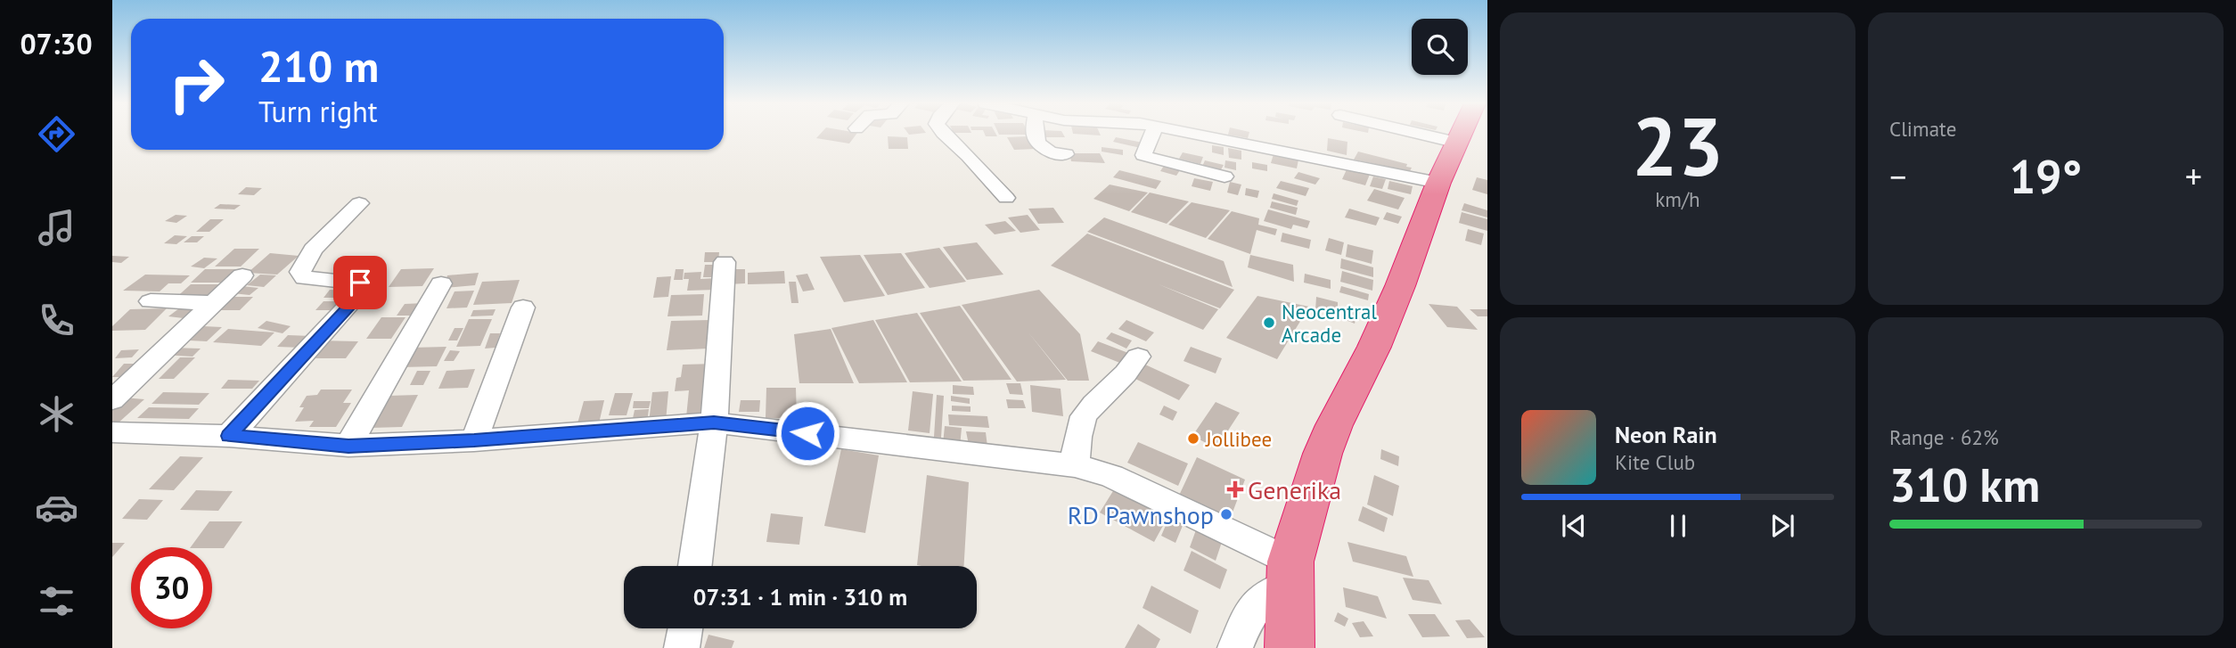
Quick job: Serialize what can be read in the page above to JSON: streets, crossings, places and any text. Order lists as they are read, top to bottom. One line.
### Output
{"places":{"other":["Neocentral Arcade","Jollibee","RD Pawnshop"],"health":["Generika"]},"page":{"tabs":"07:30","tile":[["23","km/h"],"Climate",["Range · 62%","310 km"]],"turn":["210 m","Turn right"],"heat":["−","19°","+"],"song":["Neon Rain","Kite Club"],"limit":"30","trip":"07:31 · 1 min · 310 m"}}
